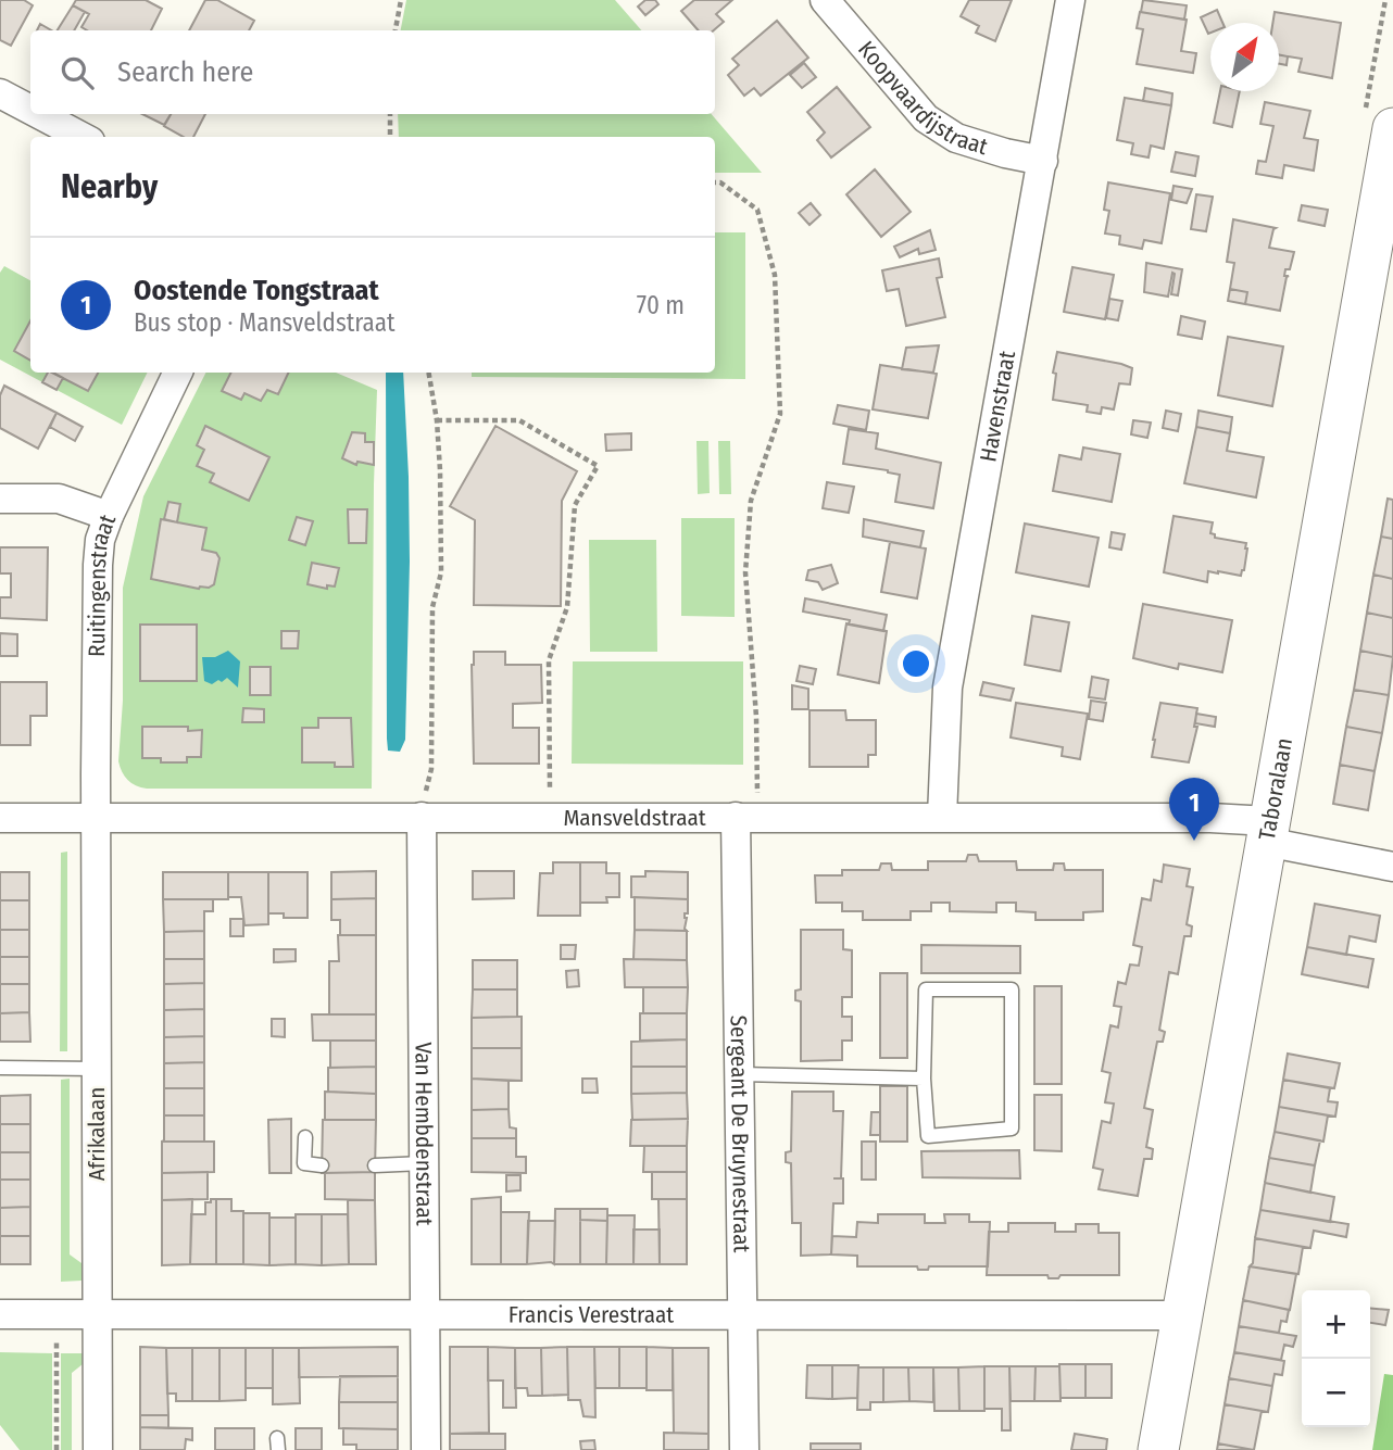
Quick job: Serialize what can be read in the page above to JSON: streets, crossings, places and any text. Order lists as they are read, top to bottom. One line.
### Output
{"streets":{"street":["Koopvaardijstraat","Havenstraat","Ruitingenstraat","Taboralaan","Mansveldstraat","Van Hembdenstraat","Afrikalaan","Sergeant De Bruynestraat","Francis Verestraat"]},"crossings":[["Koopvaardijstraat","Havenstraat"],["Havenstraat","Mansveldstraat"],["Ruitingenstraat","Mansveldstraat"],["Ruitingenstraat","Afrikalaan"],["Taboralaan","Mansveldstraat"],["Taboralaan","Francis Verestraat"],["Mansveldstraat","Van Hembdenstraat"],["Mansveldstraat","Afrikalaan"],["Mansveldstraat","Sergeant De Bruynestraat"],["Van Hembdenstraat","Francis Verestraat"],["Afrikalaan","Francis Verestraat"],["Sergeant De Bruynestraat","Francis Verestraat"]],"north":"top right","page":{"search":"Search here","heading":"Nearby","list":[{"mark":"1","name":"Oostende Tongstraat","note":"Bus stop · Mansveldstraat","value":"70 m"}],"pins":"1","map_buttons":["+","−"]}}
